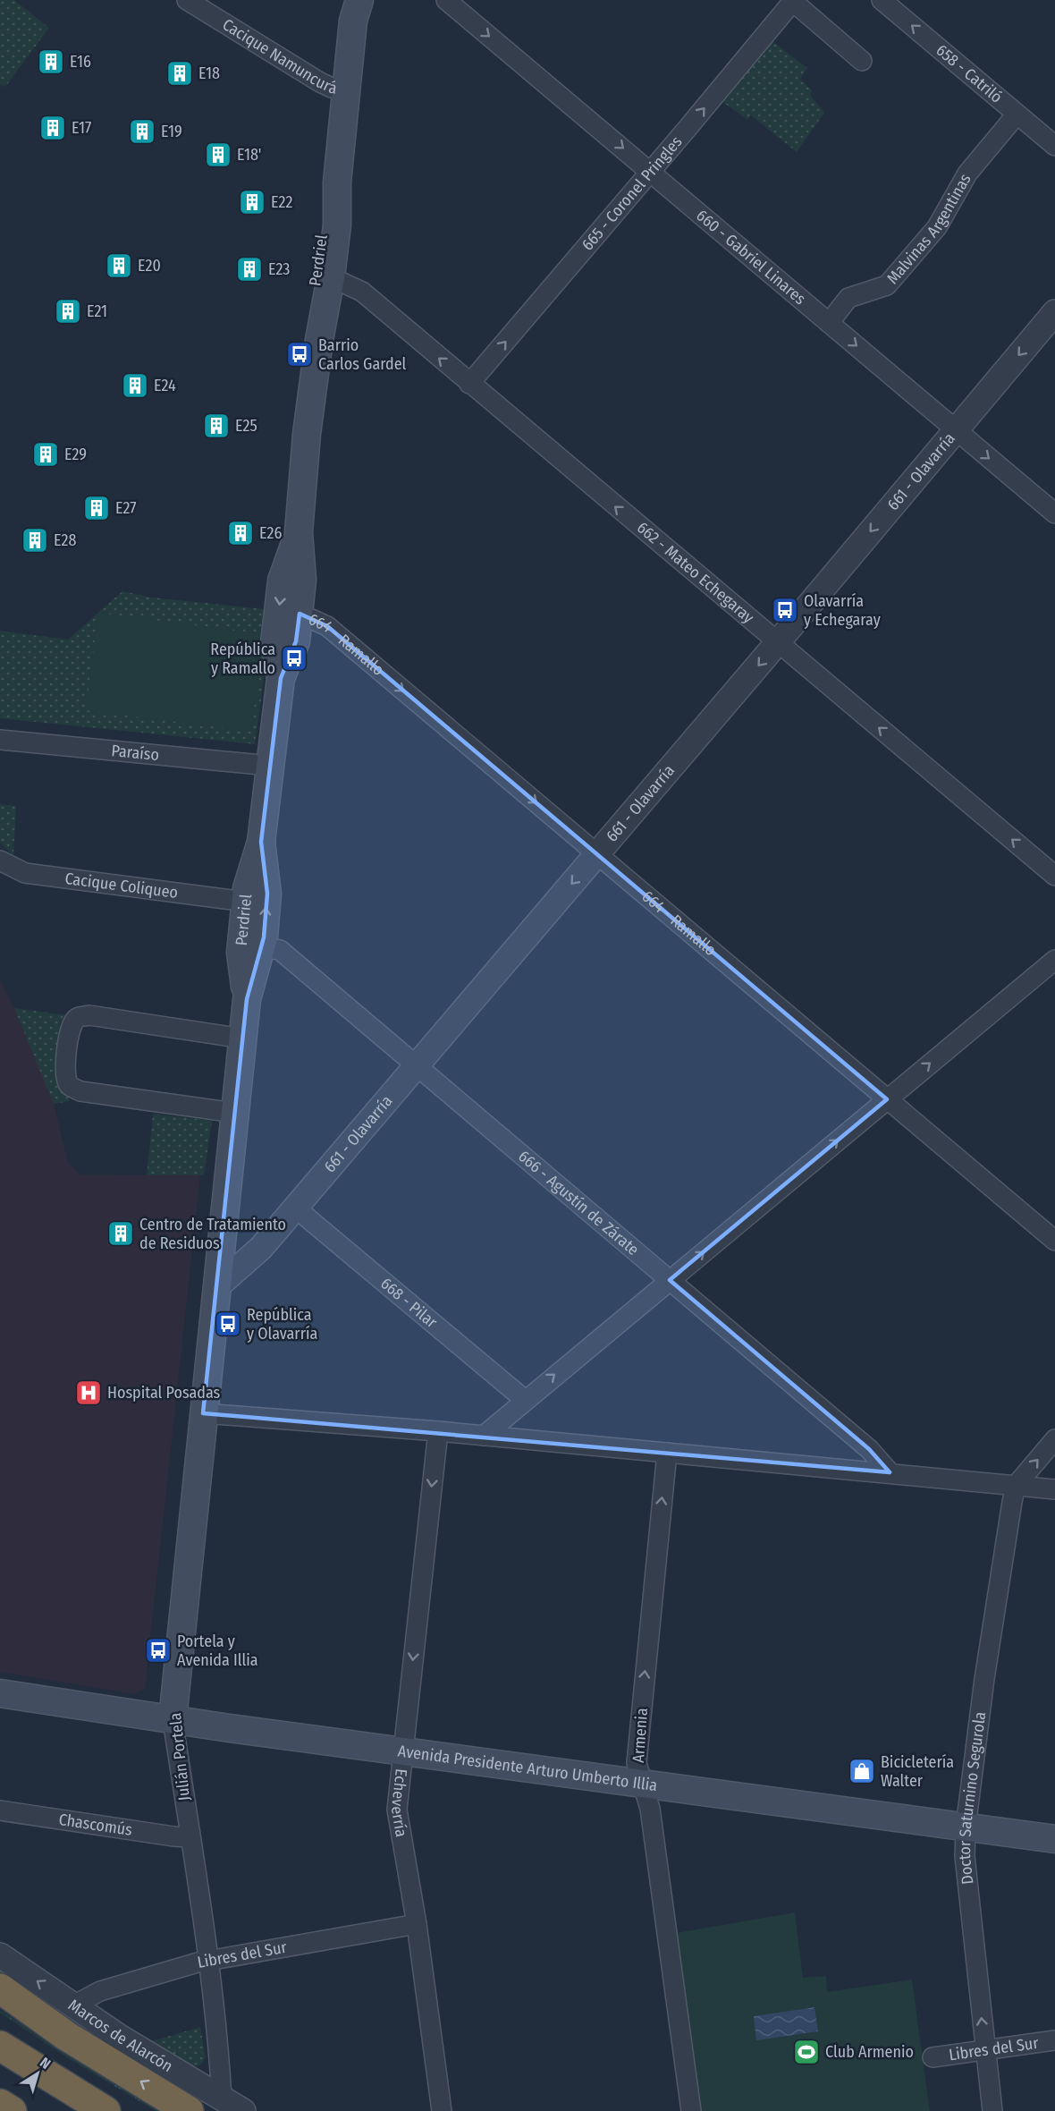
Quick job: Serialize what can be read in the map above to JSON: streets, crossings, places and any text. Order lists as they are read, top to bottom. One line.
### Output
{"streets":{"main road":["Perdriel","Julián Portela","Avenida Presidente Arturo Umberto Illia"],"street":["Cacique Namuncurá","658 - Catriló","665 - Coronel Pringles","Malvinas Argentinas","660 - Gabriel Linares","661 - Olavarría","662 - Mateo Echegaray","664 - Ramallo","Paraíso","Cacique Coliqueo","666 - Agustín de Zárate","668 - Pilar","Armenia","Doctor Saturnino Segurola","Echeverría","Chascomús","Libres del Sur","Marcos de Alarcón"]},"crossings":[["658 - Catriló","Malvinas Argentinas"],["665 - Coronel Pringles","660 - Gabriel Linares"],["665 - Coronel Pringles","662 - Mateo Echegaray"],["Malvinas Argentinas","660 - Gabriel Linares"],["660 - Gabriel Linares","661 - Olavarría"],["Perdriel","Cacique Coliqueo"],["Perdriel","Julián Portela"],["661 - Olavarría","662 - Mateo Echegaray"],["661 - Olavarría","664 - Ramallo"],["661 - Olavarría","666 - Agustín de Zárate"],["661 - Olavarría","668 - Pilar"],["661 - Olavarría","Julián Portela"],["Armenia","Avenida Presidente Arturo Umberto Illia"],["Julián Portela","Avenida Presidente Arturo Umberto Illia"],["Julián Portela","Chascomús"],["Julián Portela","Libres del Sur"],["Julián Portela","Marcos de Alarcón"],["Avenida Presidente Arturo Umberto Illia","Doctor Saturnino Segurola"],["Avenida Presidente Arturo Umberto Illia","Echeverría"],["Doctor Saturnino Segurola","Libres del Sur"],["Echeverría","Libres del Sur"],["Libres del Sur","Marcos de Alarcón"]],"one_way":["658 - Catriló","665 - Coronel Pringles","660 - Gabriel Linares","661 - Olavarría","662 - Mateo Echegaray","664 - Ramallo","Armenia","Doctor Saturnino Segurola","Echeverría"],"places":{"building":["E16","E18","E17","E19","E18'","E22","E20","E23","E21","E24","E25","E29","E27","E26","E28","Centro de Tratamiento de Residuos"],"bus stop":["Barrio Carlos Gardel","Olavarría y Echegaray","República y Ramallo","República y Olavarría","Portela y Avenida Illia"],"hospital":["Hospital Posadas"],"shop":["Bicicletería Walter"],"sports":["Club Armenio"]},"north":"top right"}
